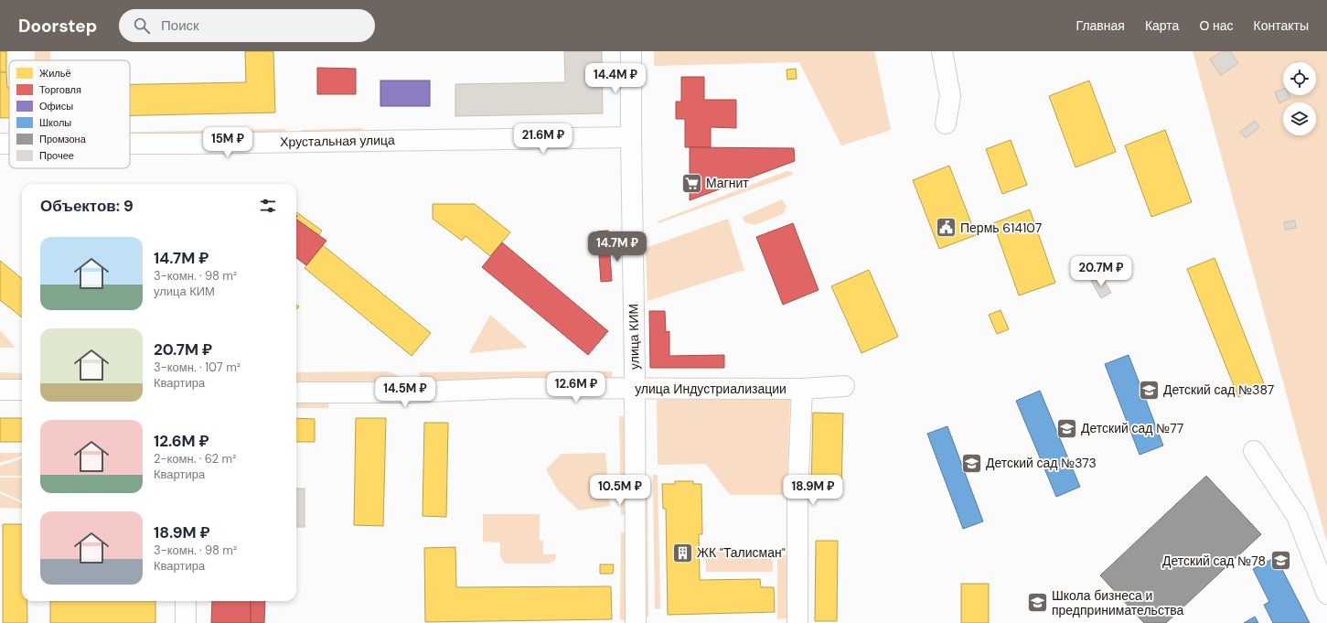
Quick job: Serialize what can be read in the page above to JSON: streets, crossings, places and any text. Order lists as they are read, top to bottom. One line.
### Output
{"streets":{"street":["Хрустальная улица","улица КИМ","улица Индустриализации"]},"crossings":[["Хрустальная улица","улица КИМ"],["улица КИМ","улица Индустриализации"]],"places":{"supermarket":["Магнит"],"public building":["Пермь 614107"],"school or university":["Детский сад №387","Детский сад №77","Детский сад №373","Детский сад №78","Школа бизнеса и предпринимательства"],"building":["ЖК \"Талисман\""]},"legend":["Жильё","Торговля","Офисы","Школы","Промзона","Прочее"],"page":{"header":"Doorstep","search":"Поиск","nav":["Главная","Карта","О нас","Контакты"],"price":["14.4M ₽","21.6M ₽","15M ₽","14.7M ₽","20.7M ₽","12.6M ₽","14.5M ₽","10.5M ₽","18.9M ₽"],"heading":"Объектов: 9","list":[{"name":"14.7M ₽","note":"3-комн. · 98 m² · улица КИМ"},{"name":"20.7M ₽","note":"3-комн. · 107 m² · Квартира"},{"name":"12.6M ₽","note":"2-комн. · 62 m² · Квартира"},{"name":"18.9M ₽","note":"3-комн. · 98 m² · Квартира"}]}}
